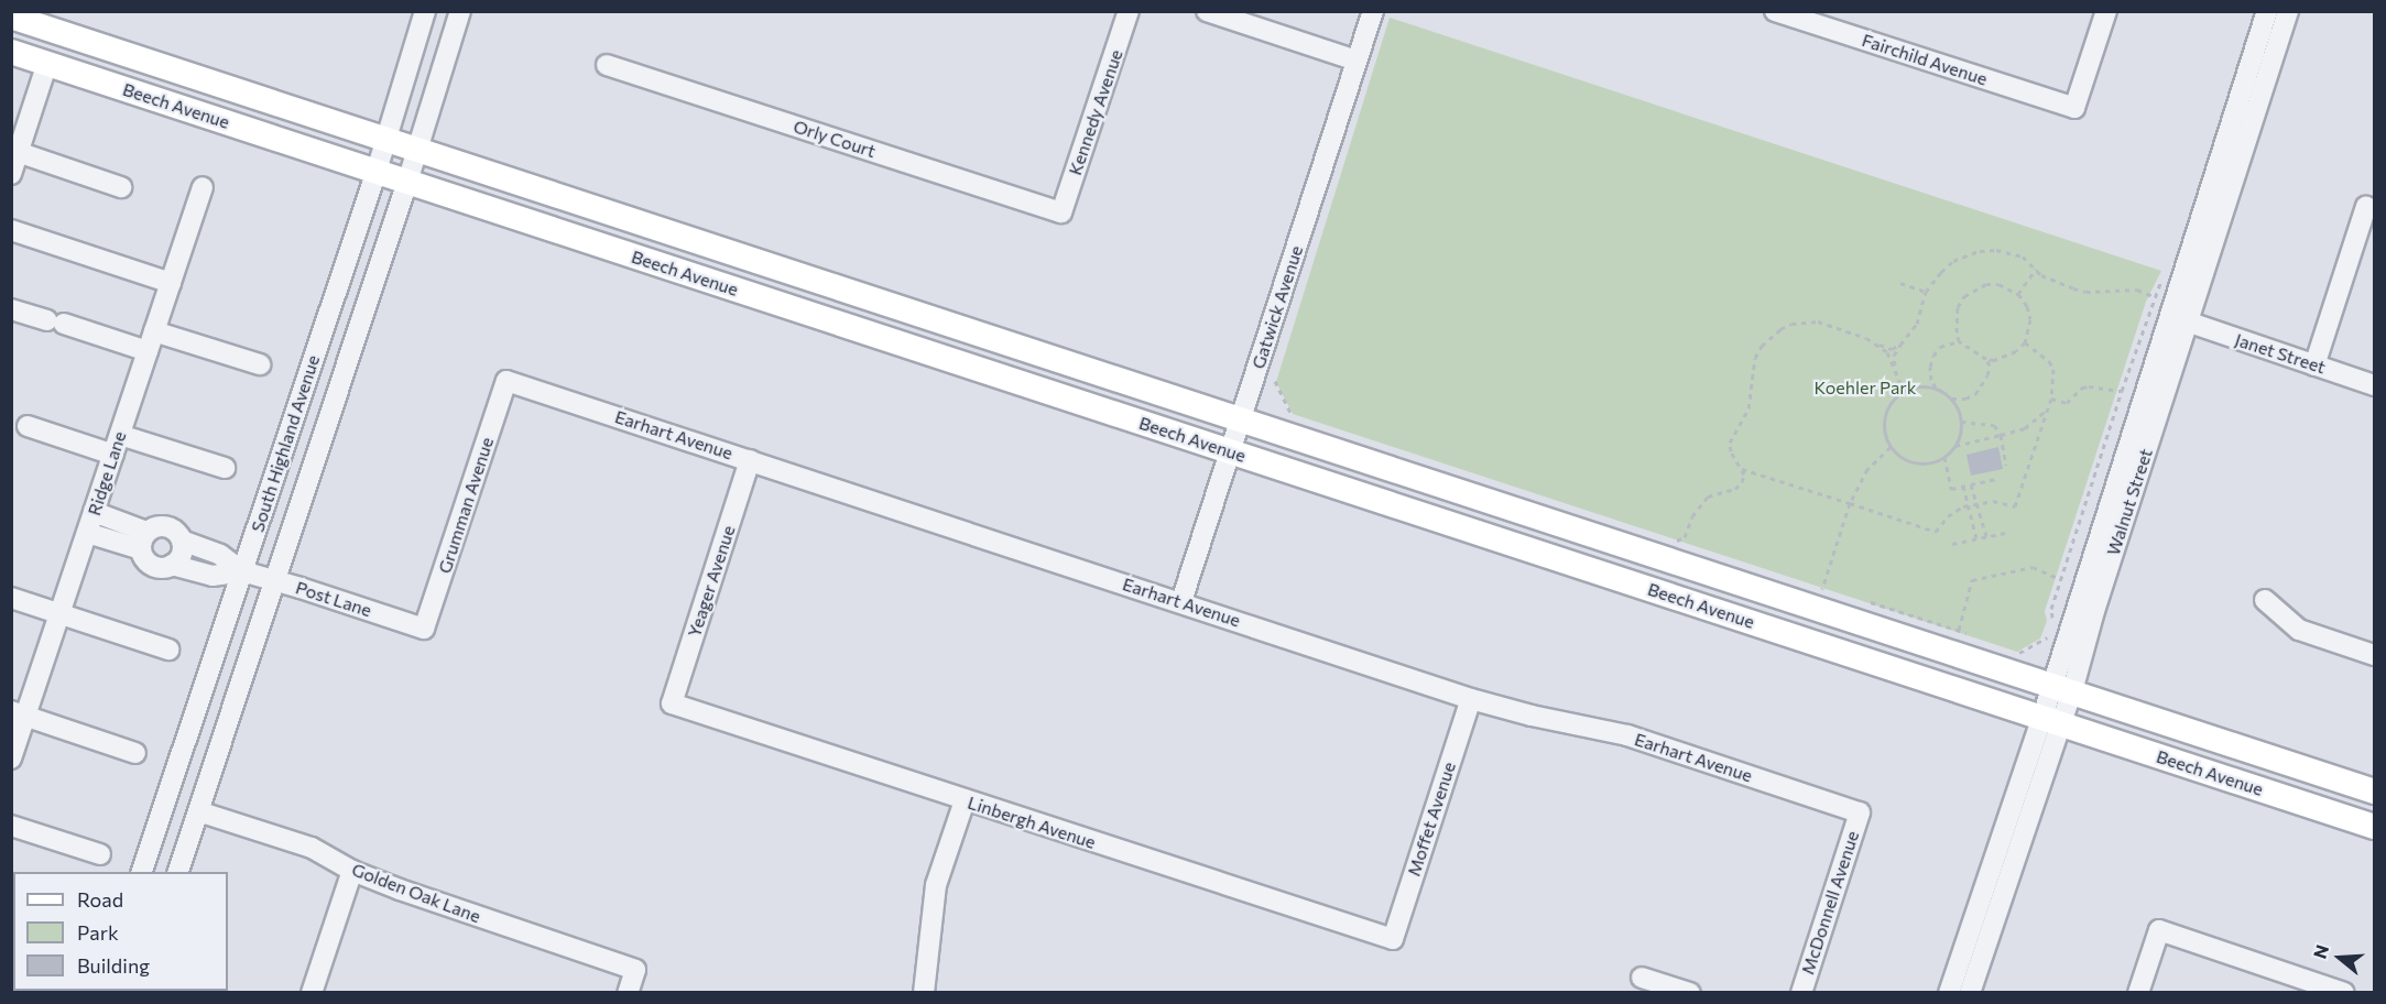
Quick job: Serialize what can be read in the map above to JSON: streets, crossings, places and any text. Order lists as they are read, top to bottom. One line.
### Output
{"streets":{"main road":["Beech Avenue"],"street":["Fairchild Avenue","Kennedy Avenue","Orly Court","Gatwick Avenue","Janet Street","Earhart Avenue","South Highland Avenue","Ridge Lane","Walnut Street","Grumman Avenue","Yeager Avenue","Post Lane","Moffet Avenue","Linbergh Avenue","Golden Oak Lane","McDonnell Avenue"]},"crossings":[["Beech Avenue","Gatwick Avenue"],["Beech Avenue","South Highland Avenue"],["Beech Avenue","Walnut Street"],["Kennedy Avenue","Orly Court"],["Gatwick Avenue","Earhart Avenue"],["Janet Street","Walnut Street"],["Earhart Avenue","Grumman Avenue"],["Earhart Avenue","Yeager Avenue"],["Earhart Avenue","Moffet Avenue"],["Earhart Avenue","McDonnell Avenue"],["South Highland Avenue","Post Lane"],["South Highland Avenue","Golden Oak Lane"],["Grumman Avenue","Post Lane"],["Yeager Avenue","Linbergh Avenue"],["Moffet Avenue","Linbergh Avenue"]],"parks":["Koehler Park"],"legend":["Road","Park","Building"],"north":"left"}
